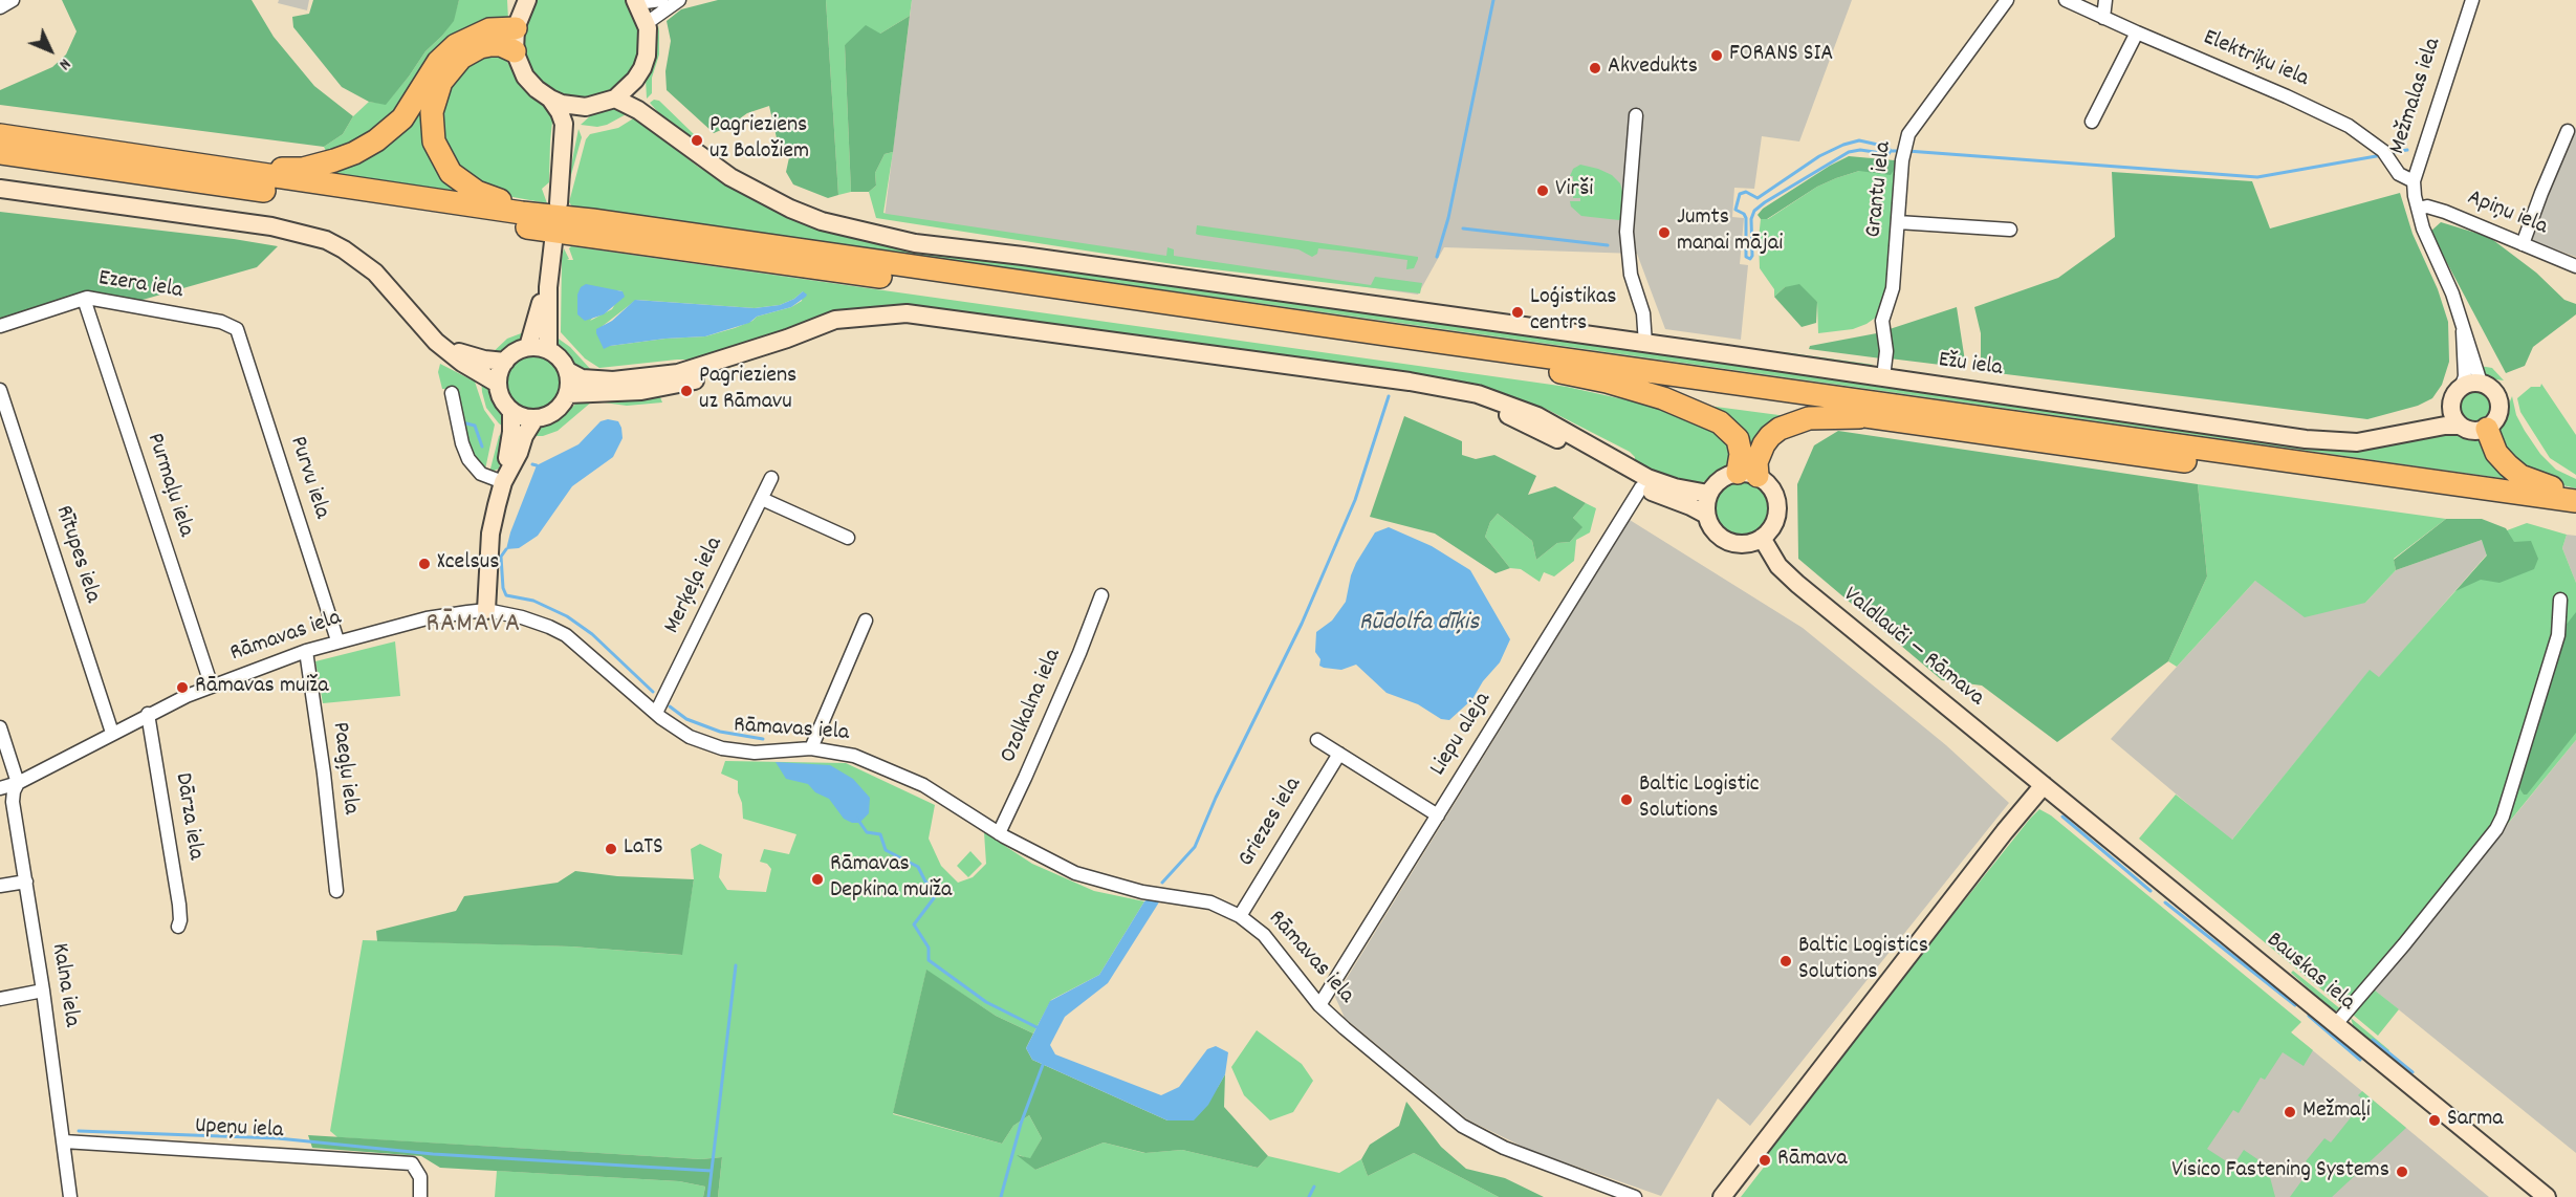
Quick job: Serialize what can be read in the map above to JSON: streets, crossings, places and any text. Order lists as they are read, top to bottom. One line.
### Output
{"streets":{"main road":["Ežu iela","Valdlauči — Rāmava","Bauskas iela"],"street":["Elektriķu iela","Mežmalas iela","Grantu iela","Apiņu iela","Ezera iela","Purvu iela","Purmaļu iela","Rītupes iela","Merķeļa iela","Rāmavas iela","Ozolkalna iela","Liepu aleja","Paegļu iela","Dārza iela","Griezes iela","Kalna iela","Upeņu iela"]},"crossings":[["Elektriķu iela","Mežmalas iela"],["Mežmalas iela","Apiņu iela"],["Grantu iela","Ežu iela"],["Ezera iela","Purvu iela"],["Ezera iela","Purmaļu iela"],["Purvu iela","Rāmavas iela"],["Purmaļu iela","Rāmavas iela"],["Rītupes iela","Rāmavas iela"],["Merķeļa iela","Rāmavas iela"],["Rāmavas iela","Ozolkalna iela"],["Rāmavas iela","Liepu aleja"],["Rāmavas iela","Paegļu iela"],["Rāmavas iela","Dārza iela"],["Rāmavas iela","Griezes iela"],["Rāmavas iela","Kalna iela"],["Valdlauči — Rāmava","Bauskas iela"],["Kalna iela","Upeņu iela"]],"districts":["RĀMAVA"],"water":["Rūdolfa dīķis"],"places":["FORANS SIA","Akvedukts","Pagrieziens uz Baložiem","Virši","Jumts manai mājai","Loģistikas centrs","Pagrieziens uz Rāmavu","Xcelsus","Rāmavas muiža","Baltic Logistic Solutions","LaTS","Rāmavas Depkina muiža","Baltic Logistics Solutions","Mežmaļi","Sarma","Rāmava","Visico Fastening Systems"],"north":"bottom right"}
